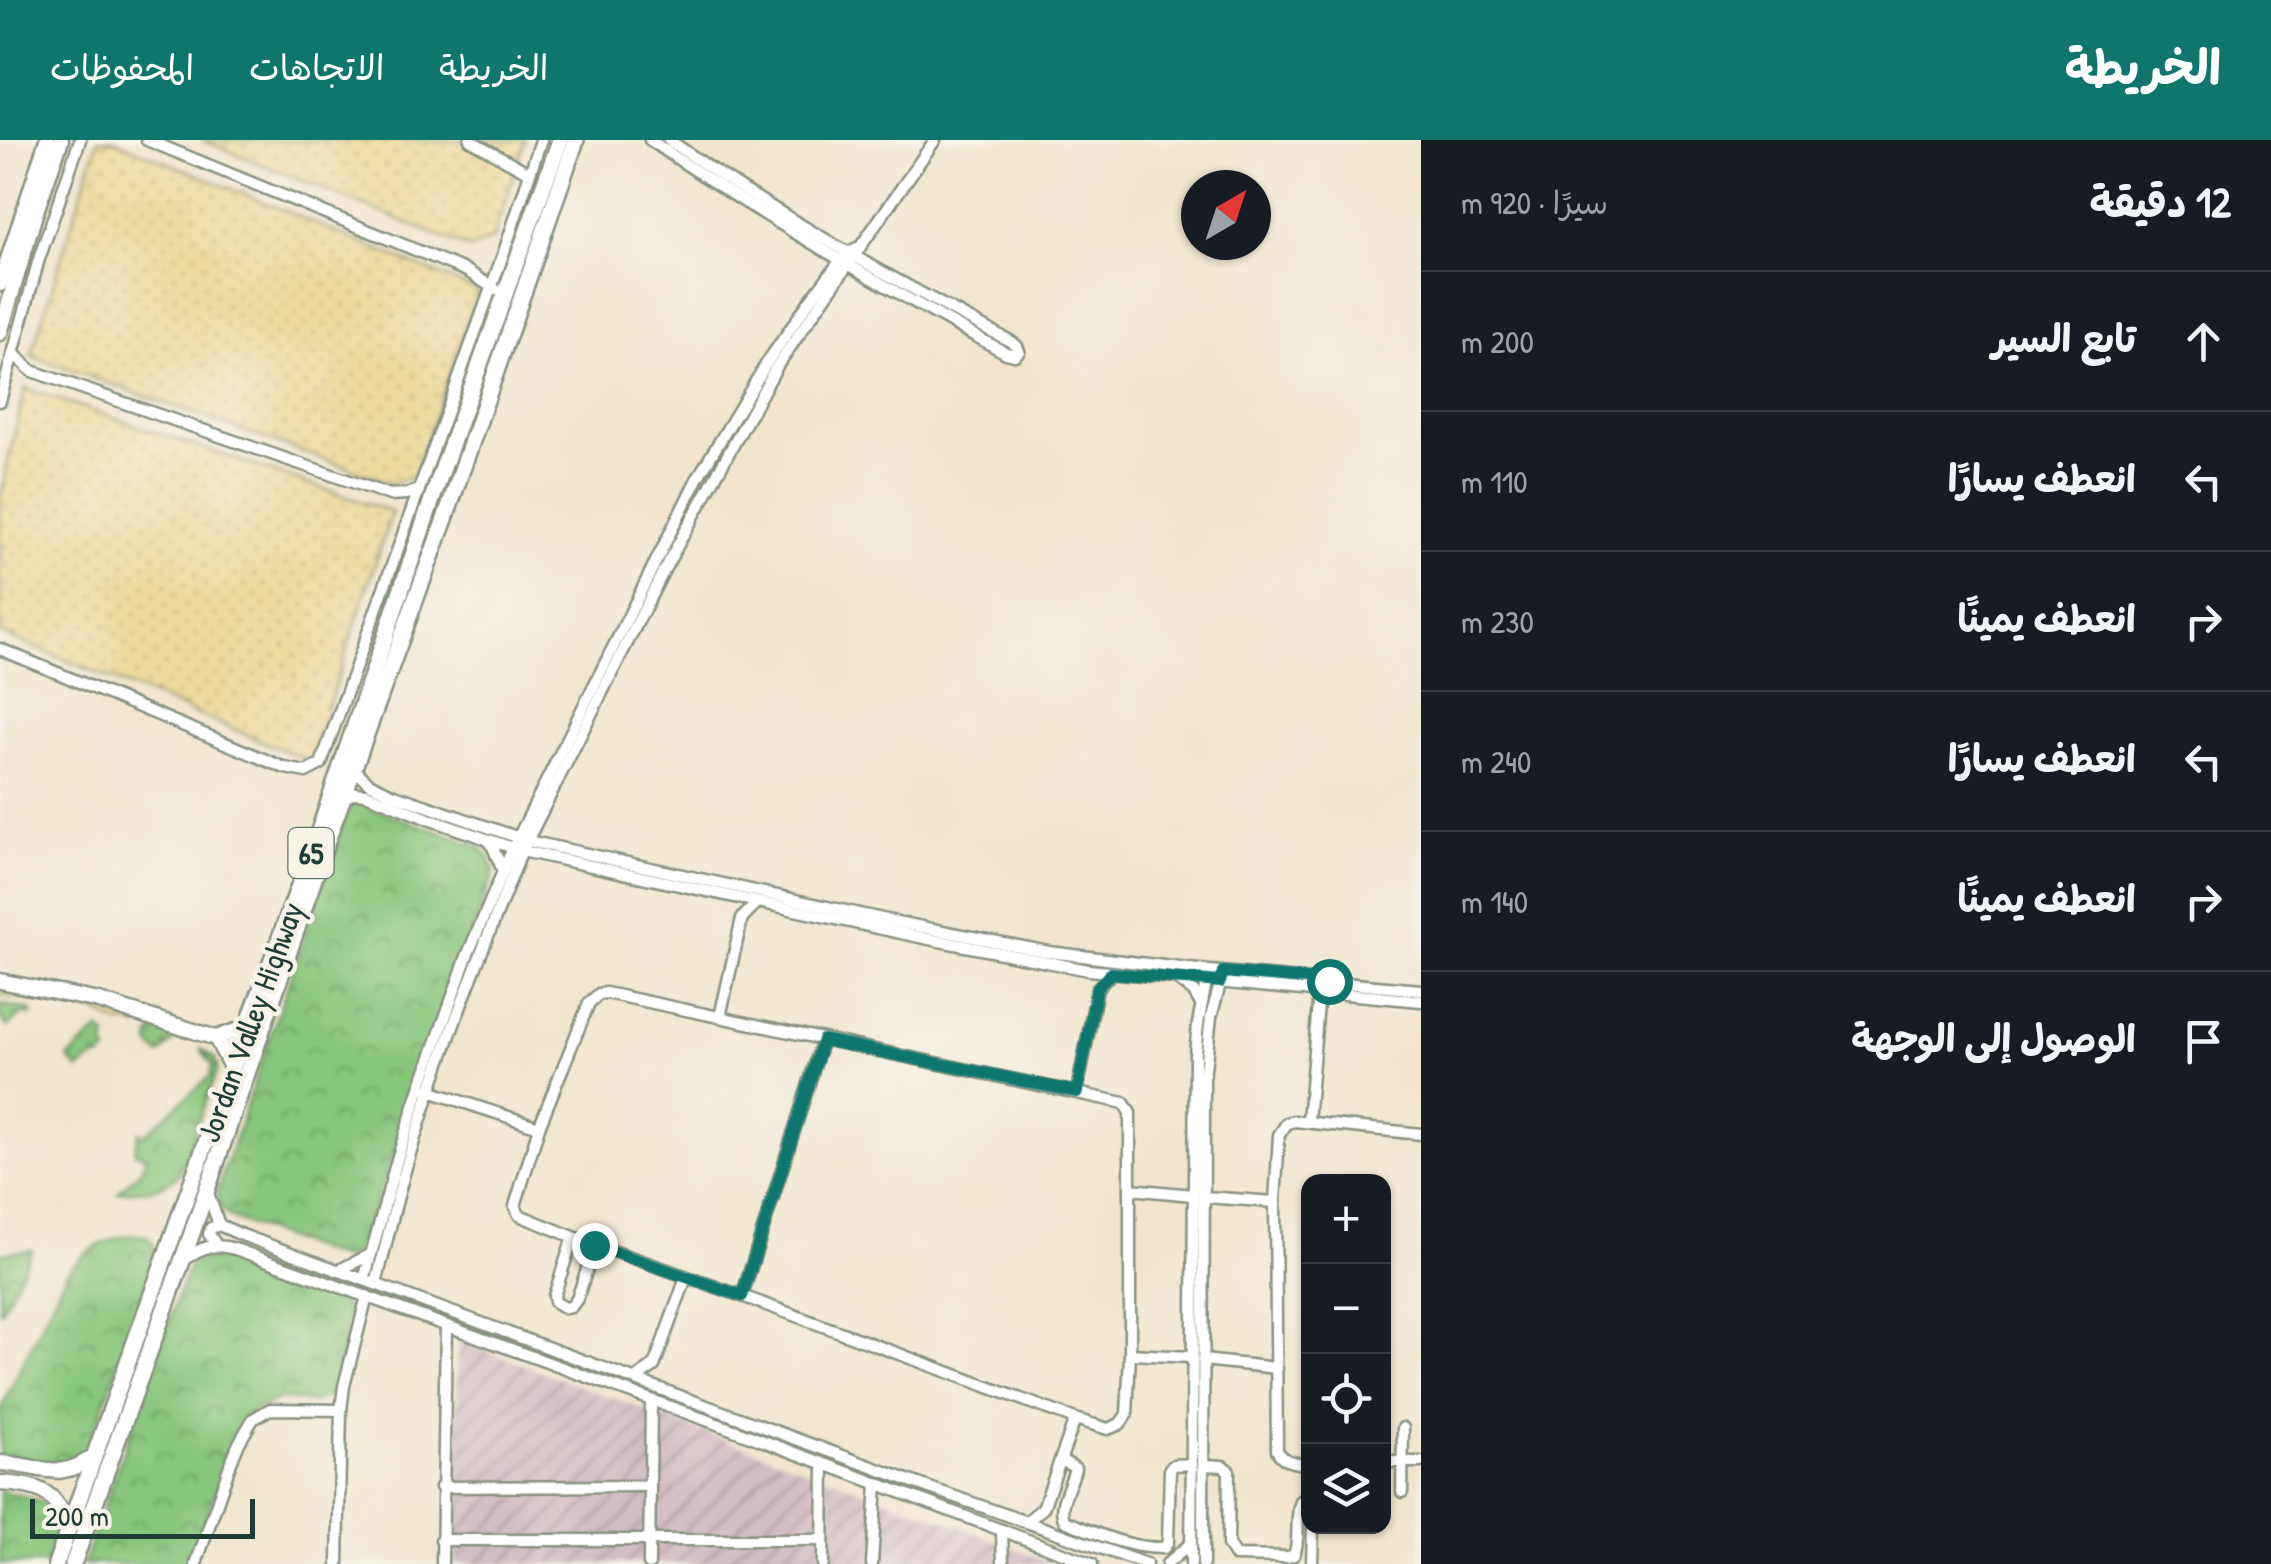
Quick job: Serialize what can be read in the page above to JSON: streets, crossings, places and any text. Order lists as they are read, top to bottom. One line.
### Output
{"streets":{"highway":["65","Jordan Valley Highway"]},"scale_bar":"200 m","north":"top right","page":{"header":"الخريطة","nav":["الخريطة","الاتجاهات","المحفوظات"],"heading":["12 دقيقة","سيرًا · 920 m"],"list":[["تابع السير","200 m"],["انعطف يسارًا","110 m"],["انعطف يمينًا","230 m"],["انعطف يسارًا","240 m"],["انعطف يمينًا","140 m"],"الوصول إلى الوجهة"],"map_buttons":["+","−"],"scale":"200 m"}}
